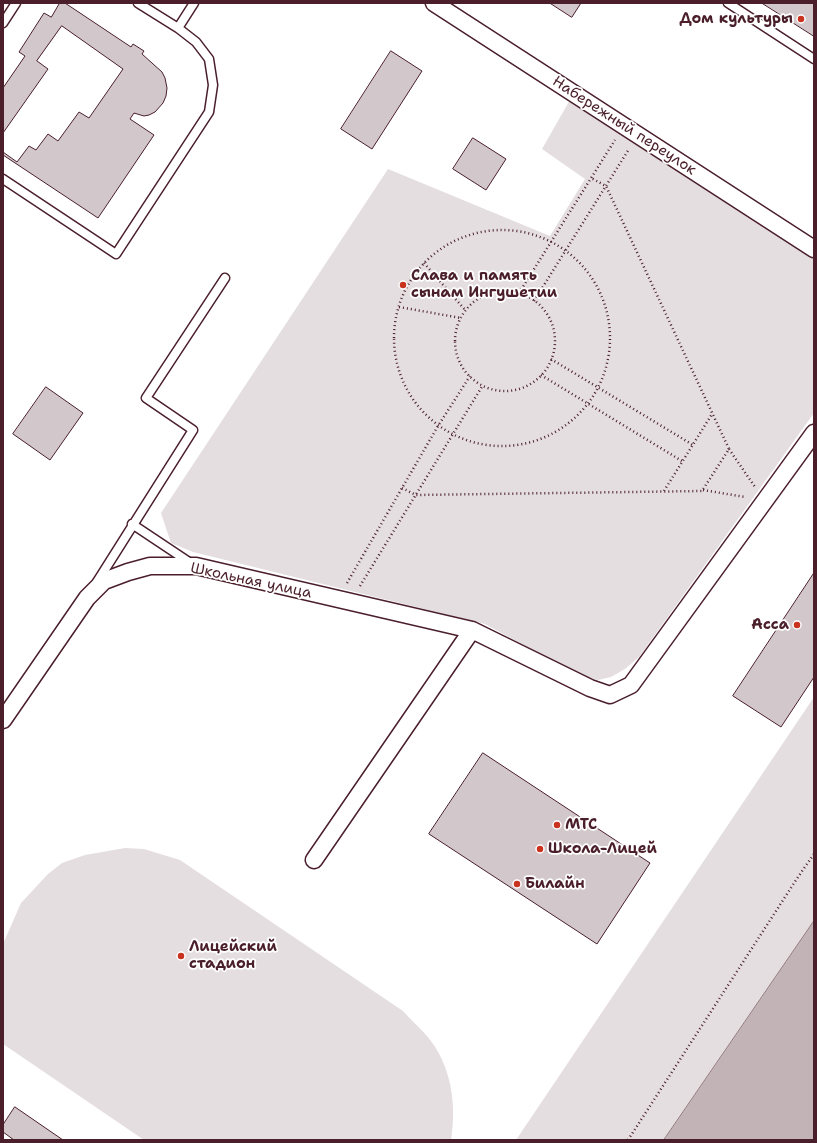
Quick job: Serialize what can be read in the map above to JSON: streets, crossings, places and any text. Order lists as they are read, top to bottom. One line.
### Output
{"streets":{"street":["Набережный переулок","Школьная улица"]},"places":["Дом культуры","Слава и память сынам Ингушетии","Асса","МТС","Школа-Лицей","Билайн","Лицейский стадион"]}
